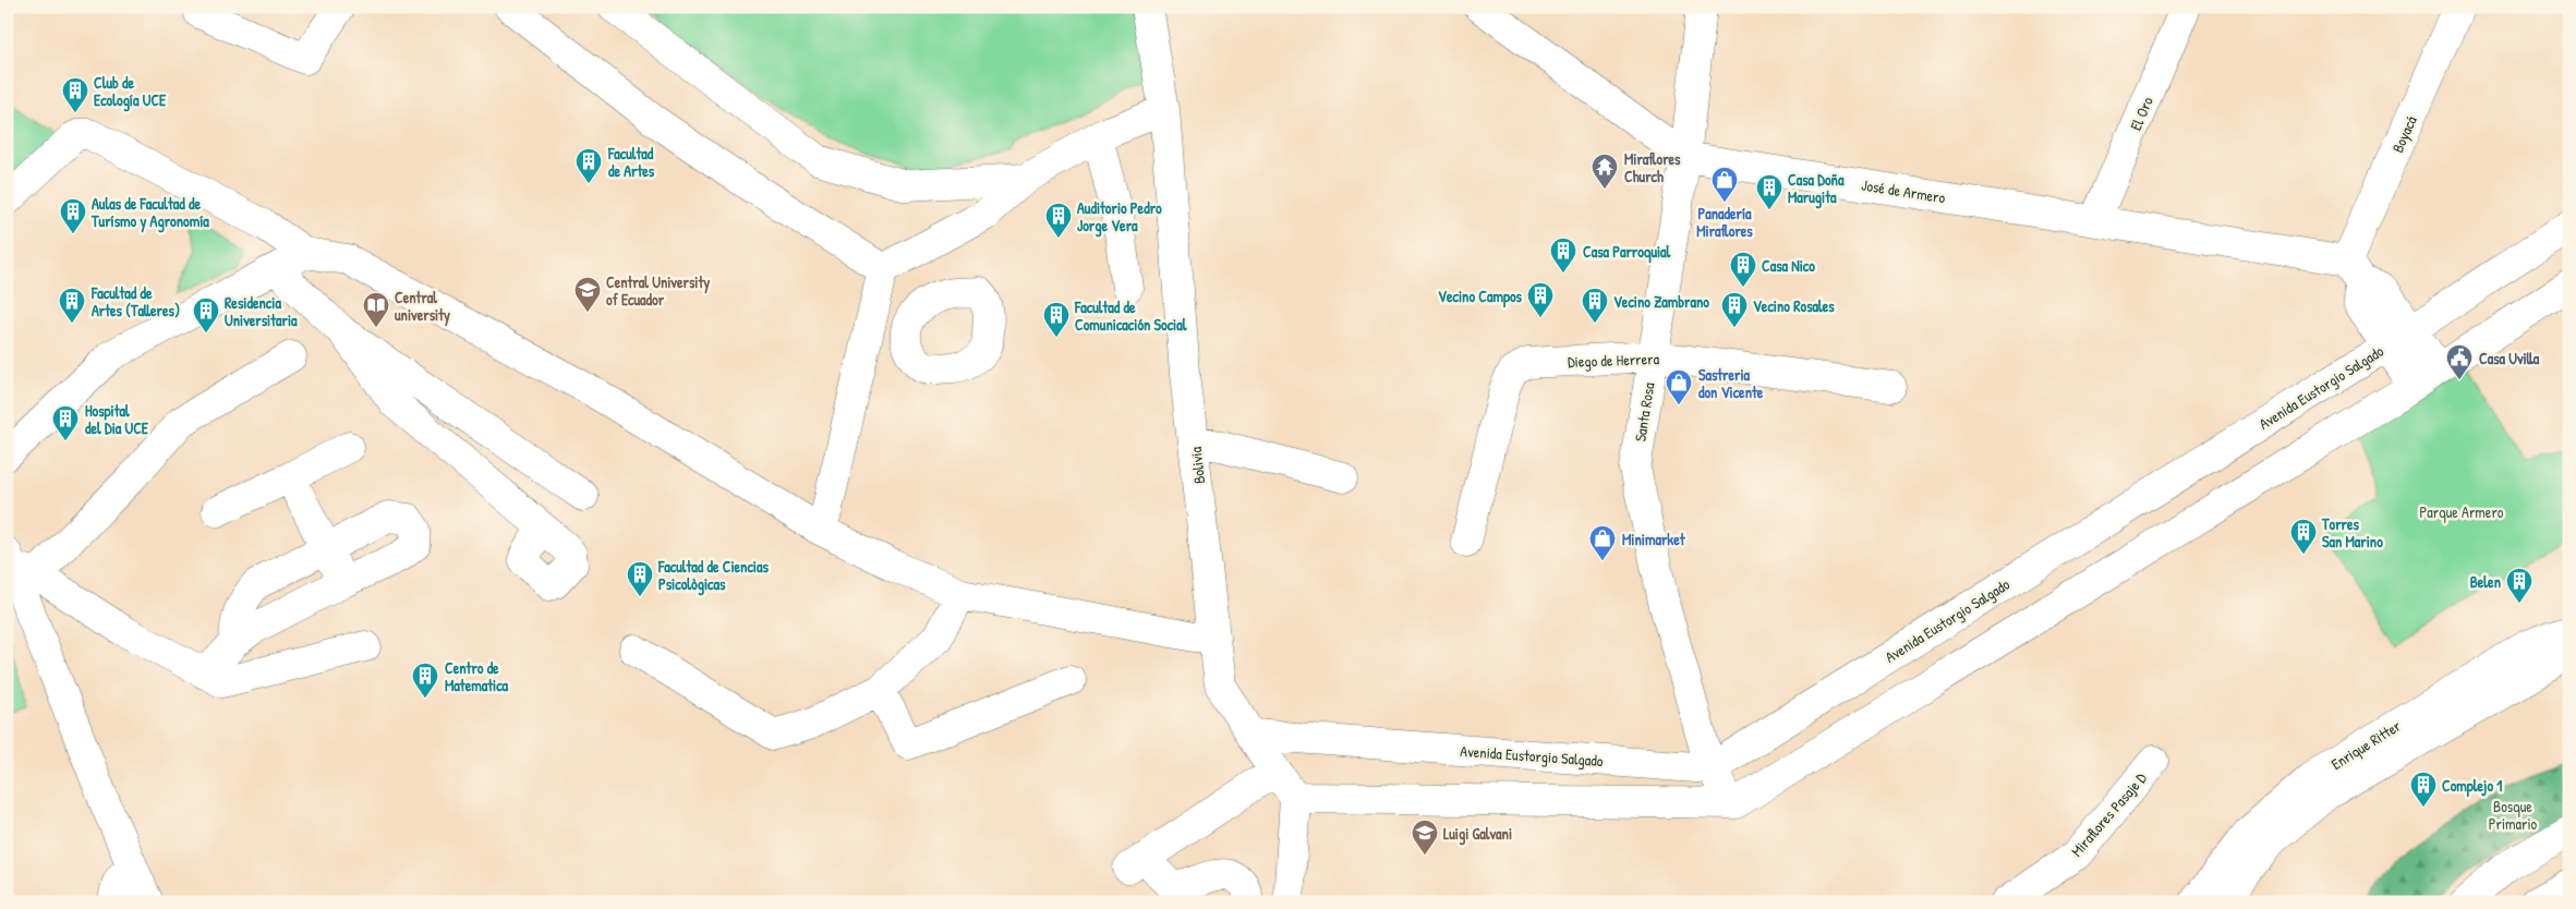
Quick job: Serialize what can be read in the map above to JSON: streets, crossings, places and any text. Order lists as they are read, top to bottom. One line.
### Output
{"streets":{"street":["El Oro","Boyacá","José de Armero","Diego de Herrera","Avenida Eustorgio Salgado","Santa Rosa","Bolivia","Enrique Ritter","Miraflores Pasaje D"]},"crossings":[["El Oro","José de Armero"],["Boyacá","José de Armero"],["José de Armero","Avenida Eustorgio Salgado"],["José de Armero","Santa Rosa"],["Diego de Herrera","Santa Rosa"],["Avenida Eustorgio Salgado","Santa Rosa"],["Avenida Eustorgio Salgado","Bolivia"]],"parks":["Parque Armero","Bosque Primario"],"places":{"building":["Club de Ecología UCE","Facultad de Artes","Casa Doña Marugita","Aulas de Facultad de Turísmo y Agronomía","Auditorio Pedro Jorge Vera","Casa Parroquial","Casa Nico","Vecino Campos","Facultad de Artes (Talleres)","Vecino Zambrano","Vecino Rosales","Residencia Universitaria","Facultad de Comunicación Social","Hospital del Dia UCE","Torres San Marino","Facultad de Ciencias Psicològicas","Belen","Centro de Matematica","Complejo 1"],"temple":["Miraflores Church"],"shop":["Panadería Miraflores","Sastreria don Vicente","Minimarket"],"school or university":["Central University of Ecuador","Luigi Galvani"],"library":["Central university"],"public building":["Casa Uvilla"]}}
